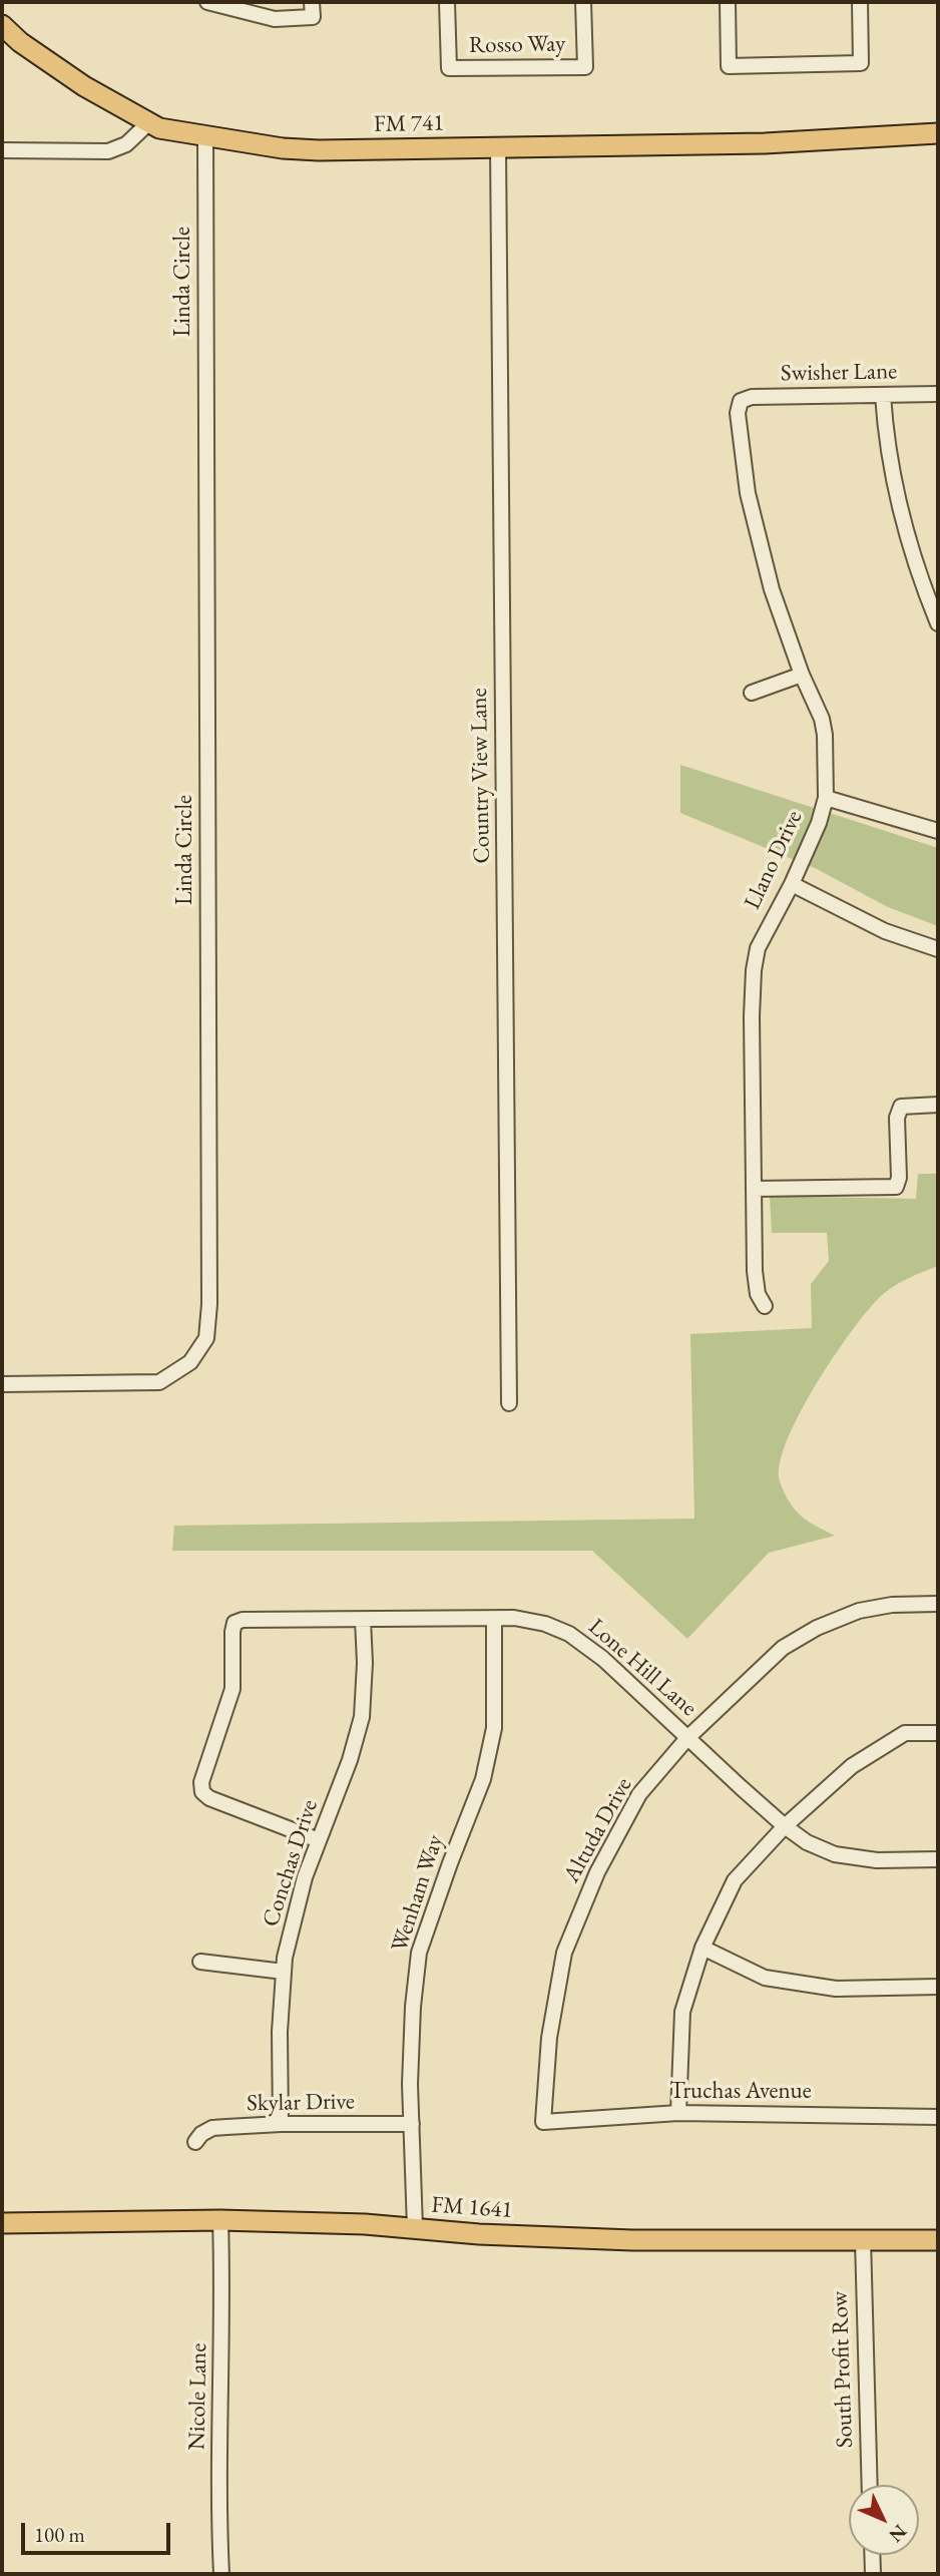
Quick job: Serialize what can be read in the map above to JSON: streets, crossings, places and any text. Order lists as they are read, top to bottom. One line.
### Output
{"streets":{"main road":["FM 741","FM 1641"],"street":["Rosso Way","Linda Circle","Swisher Lane","Country View Lane","Llano Drive","Lone Hill Lane","Altuda Drive","Conchas Drive","Wenham Way","Truchas Avenue","Skylar Drive","South Profit Row","Nicole Lane"]},"crossings":[["FM 741","Linda Circle"],["FM 741","Country View Lane"],["Swisher Lane","Llano Drive"],["Lone Hill Lane","Altuda Drive"],["Lone Hill Lane","Conchas Drive"],["Lone Hill Lane","Wenham Way"],["Altuda Drive","Truchas Avenue"],["Conchas Drive","Skylar Drive"],["Wenham Way","Skylar Drive"],["Wenham Way","FM 1641"],["FM 1641","South Profit Row"],["FM 1641","Nicole Lane"]],"scale_bar":"100 m","north":"bottom right"}
